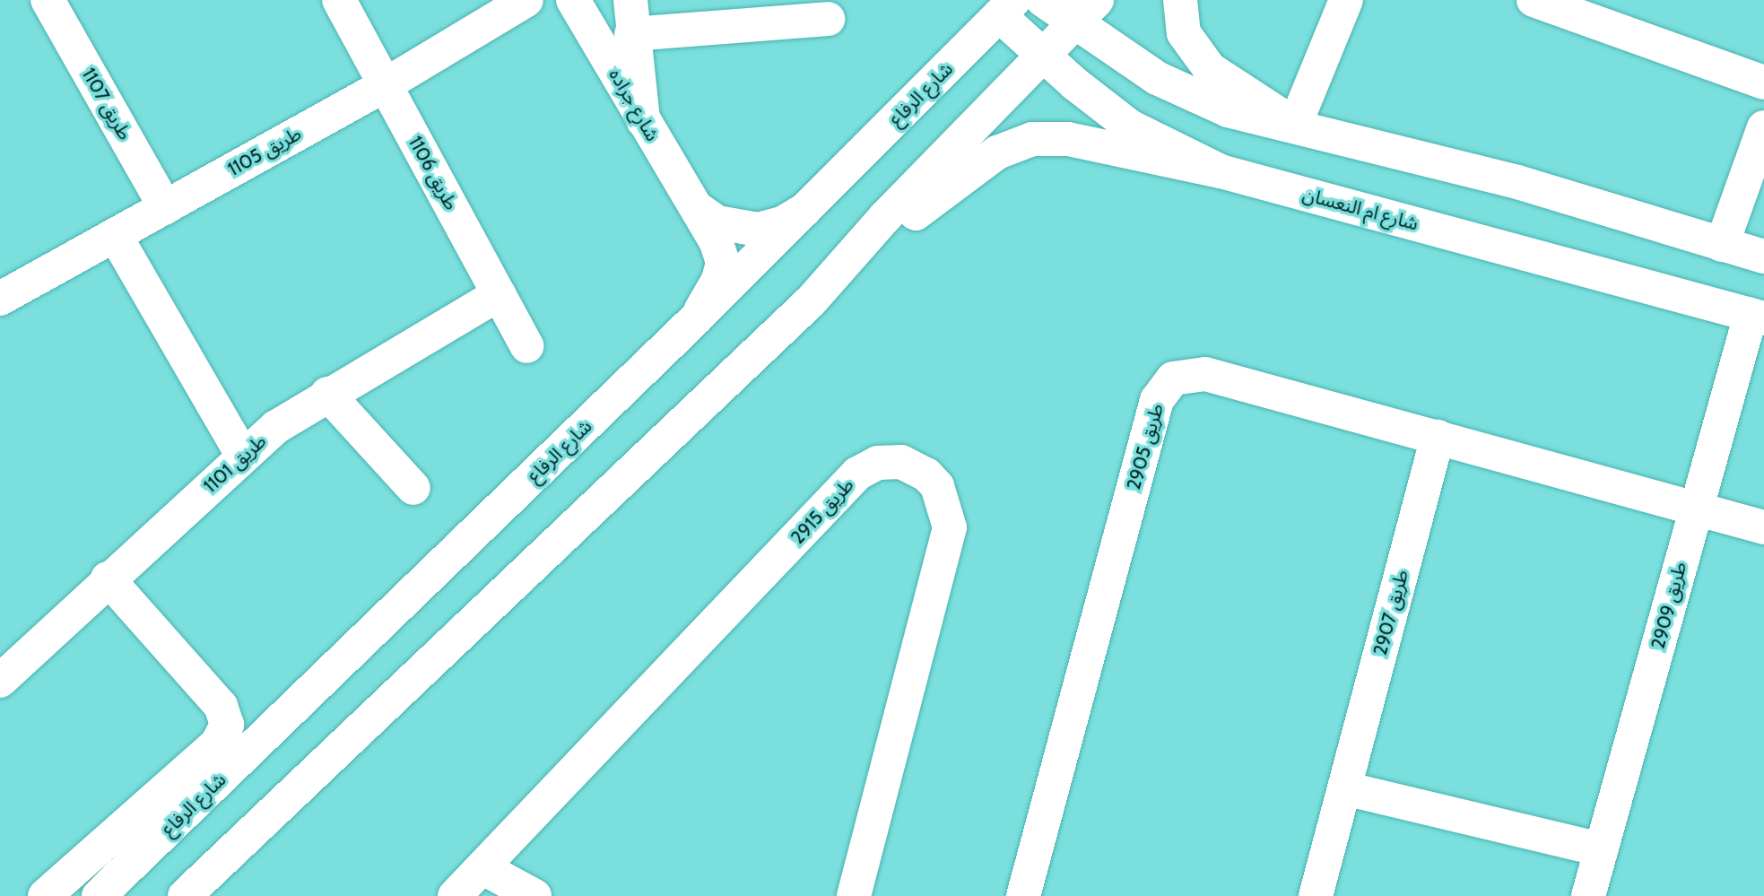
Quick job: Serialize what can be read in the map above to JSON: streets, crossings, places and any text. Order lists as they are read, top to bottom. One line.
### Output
{"streets":{"street":["شارع الرفاع","طريق 1107","شارع جراده","طريق 1105","طريق 1106","شارع ام النعسان","طريق 2905","طريق 1101","طريق 2915","طريق 2909","طريق 2907"]},"crossings":[["شارع الرفاع","شارع جراده"],["شارع الرفاع","شارع ام النعسان"],["طريق 1107","طريق 1105"],["طريق 1105","طريق 1106"],["طريق 1106","طريق 1101"],["شارع ام النعسان","طريق 2909"],["طريق 2905","طريق 2909"],["طريق 2905","طريق 2907"]]}
